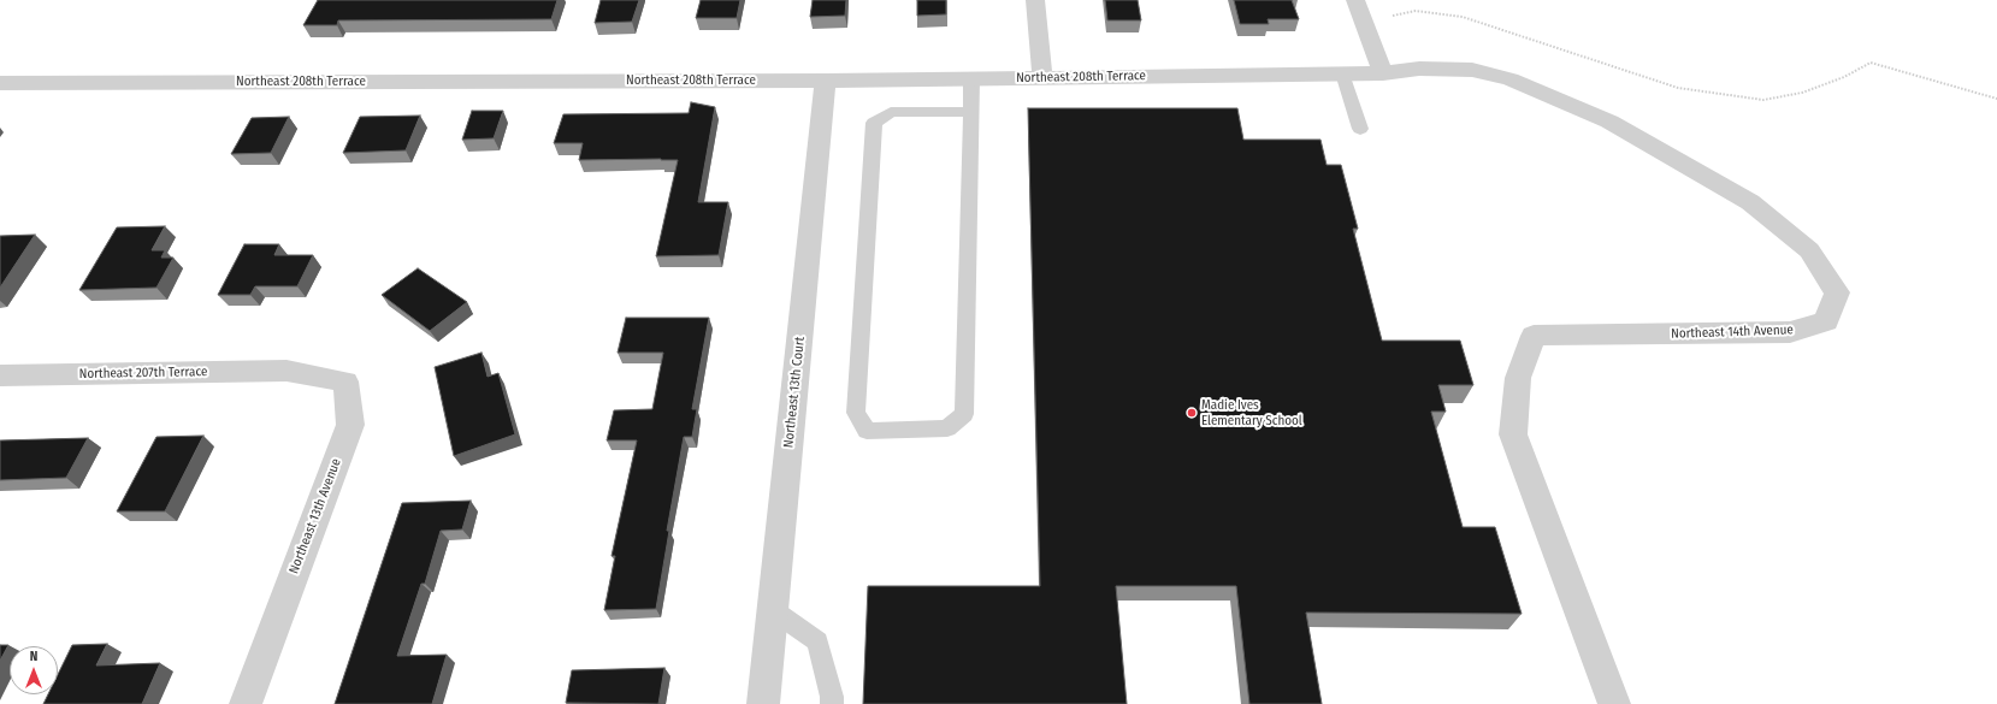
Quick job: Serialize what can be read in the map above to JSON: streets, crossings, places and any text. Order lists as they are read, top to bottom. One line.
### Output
{"streets":{"street":["Northeast 208th Terrace","Northeast 14th Avenue","Northeast 207th Terrace","Northeast 13th Court","Northeast 13th Avenue"]},"crossings":[["Northeast 208th Terrace","Northeast 14th Avenue"],["Northeast 208th Terrace","Northeast 13th Court"],["Northeast 207th Terrace","Northeast 13th Avenue"]],"places":["Madie Ives Elementary School"],"north":"top"}
